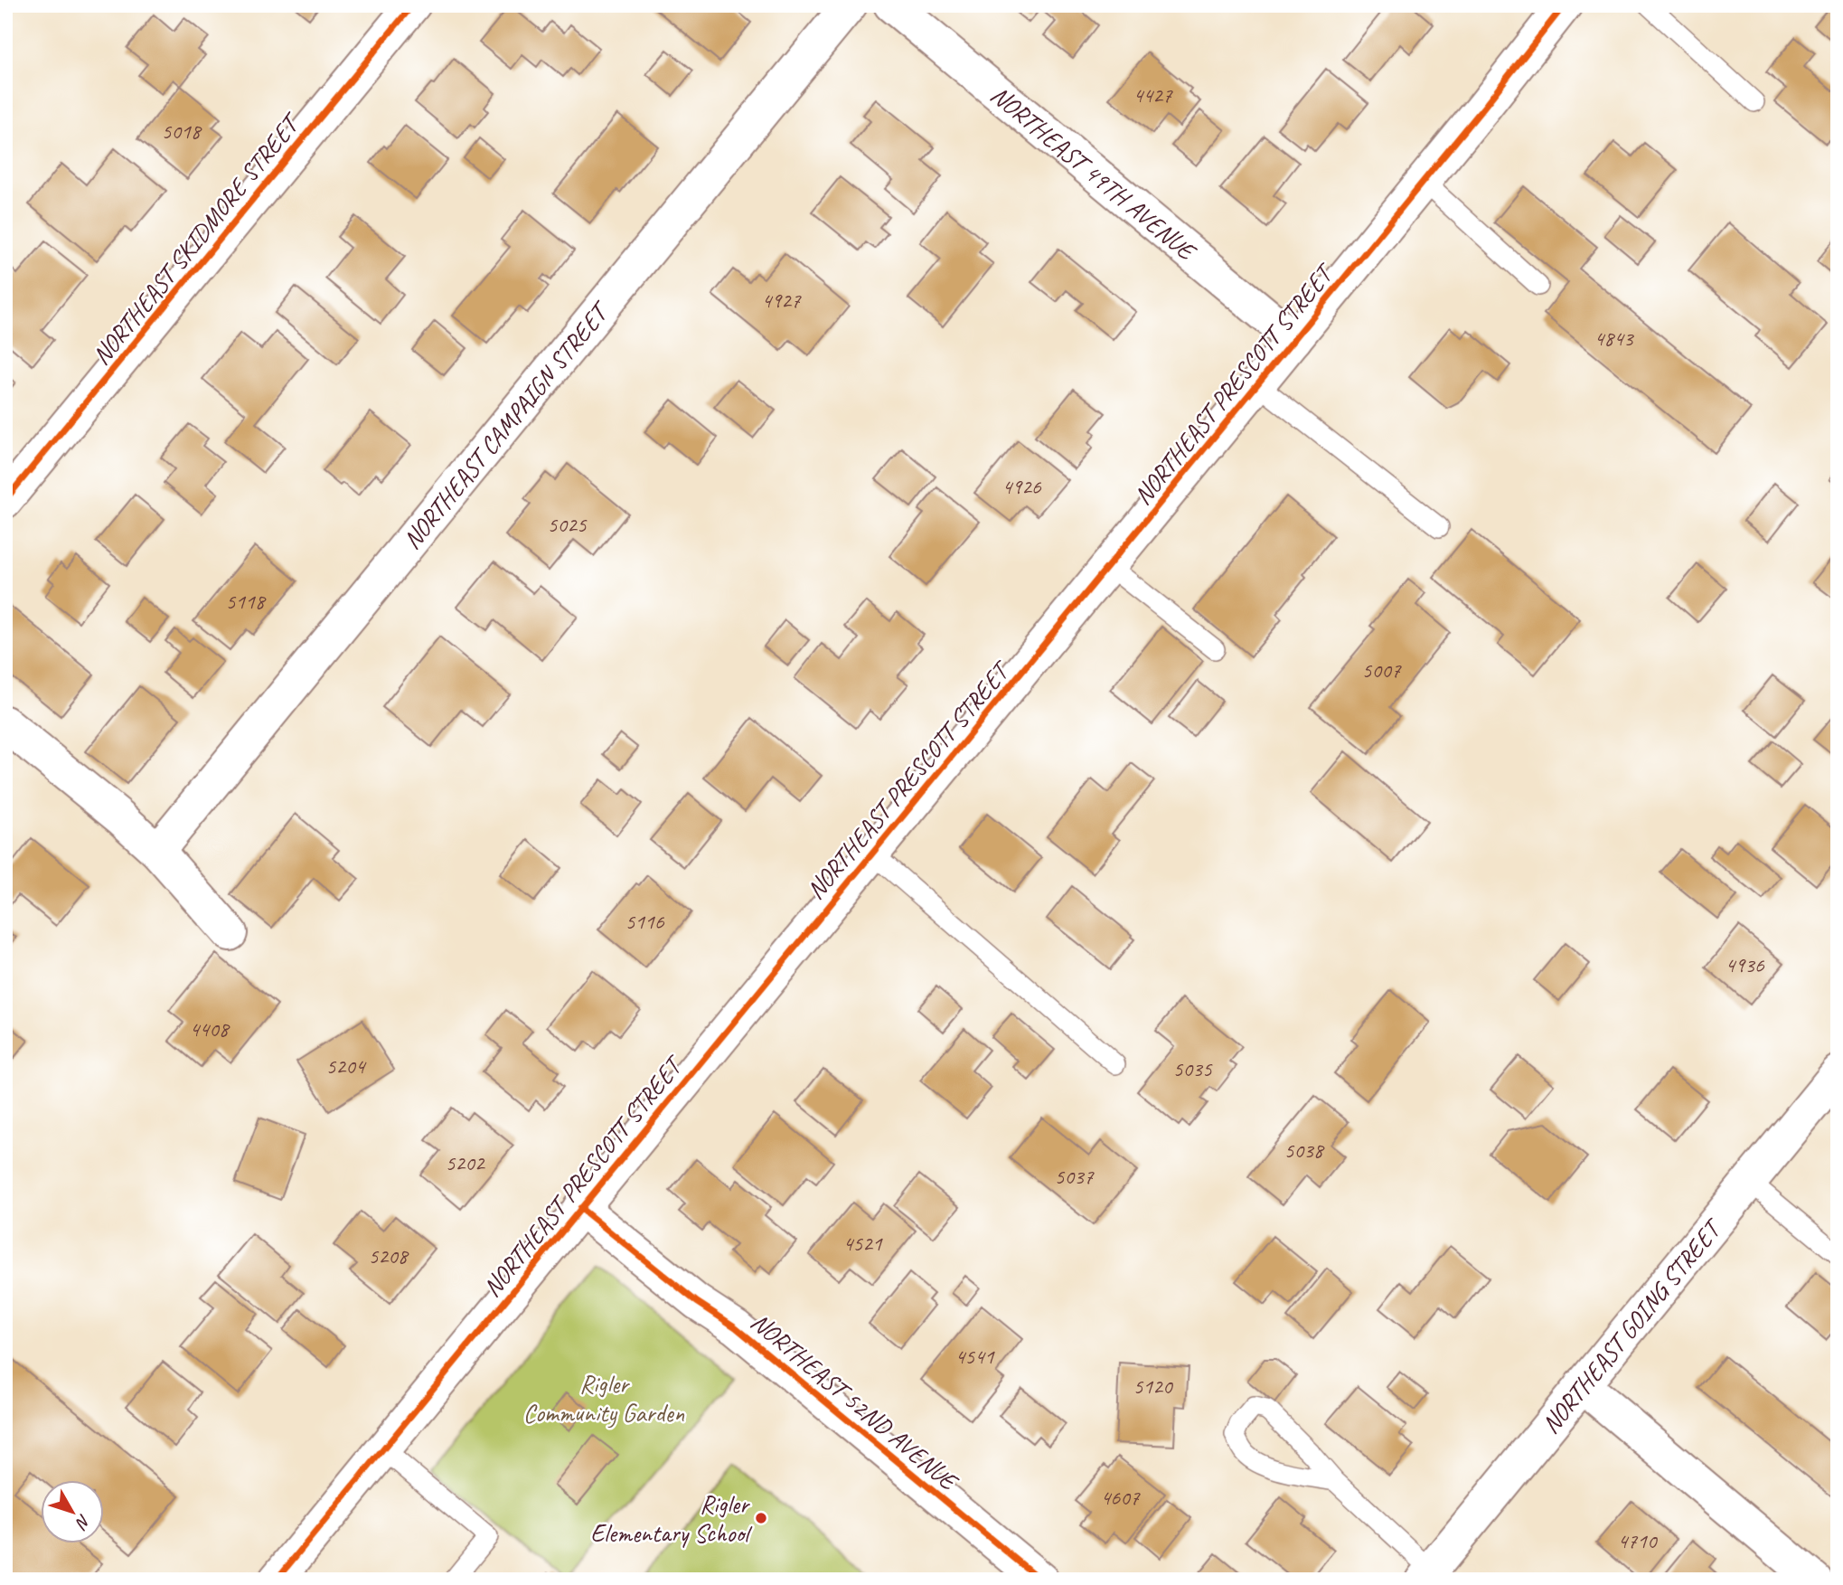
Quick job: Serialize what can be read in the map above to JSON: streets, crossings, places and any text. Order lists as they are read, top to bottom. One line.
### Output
{"streets":{"street":["NORTHEAST 49TH AVENUE","NORTHEAST SKIDMORE STREET","NORTHEAST PRESCOTT STREET","NORTHEAST CAMPAIGN STREET","NORTHEAST GOING STREET","NORTHEAST 52ND AVENUE"]},"crossings":[["NORTHEAST 49TH AVENUE","NORTHEAST PRESCOTT STREET"],["NORTHEAST PRESCOTT STREET","NORTHEAST 52ND AVENUE"]],"parks":["Rigler Community Garden"],"places":["Rigler Elementary School"],"house_numbers":["4427","5018","4927","4843","4926","5025","5118","5007","5116","4936","4408","5204","5035","5038","5202","5037","4521","5208","4541","5120","4607","4710"],"north":"bottom right"}
